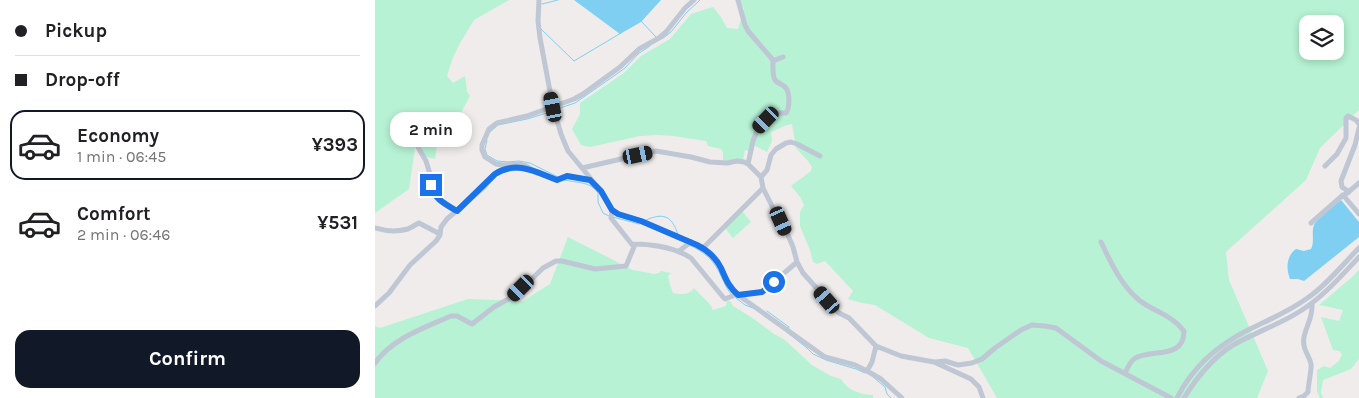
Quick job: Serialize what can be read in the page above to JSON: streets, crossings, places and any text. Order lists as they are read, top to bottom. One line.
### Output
{"page":{"banner":["Pickup","Drop-off"],"list":[{"name":"Economy","note":"1 min · 06:45","value":"¥393"},{"name":"Comfort","note":"2 min · 06:46","value":"¥531"}],"bubble":"2 min","buttons":"Confirm"}}
